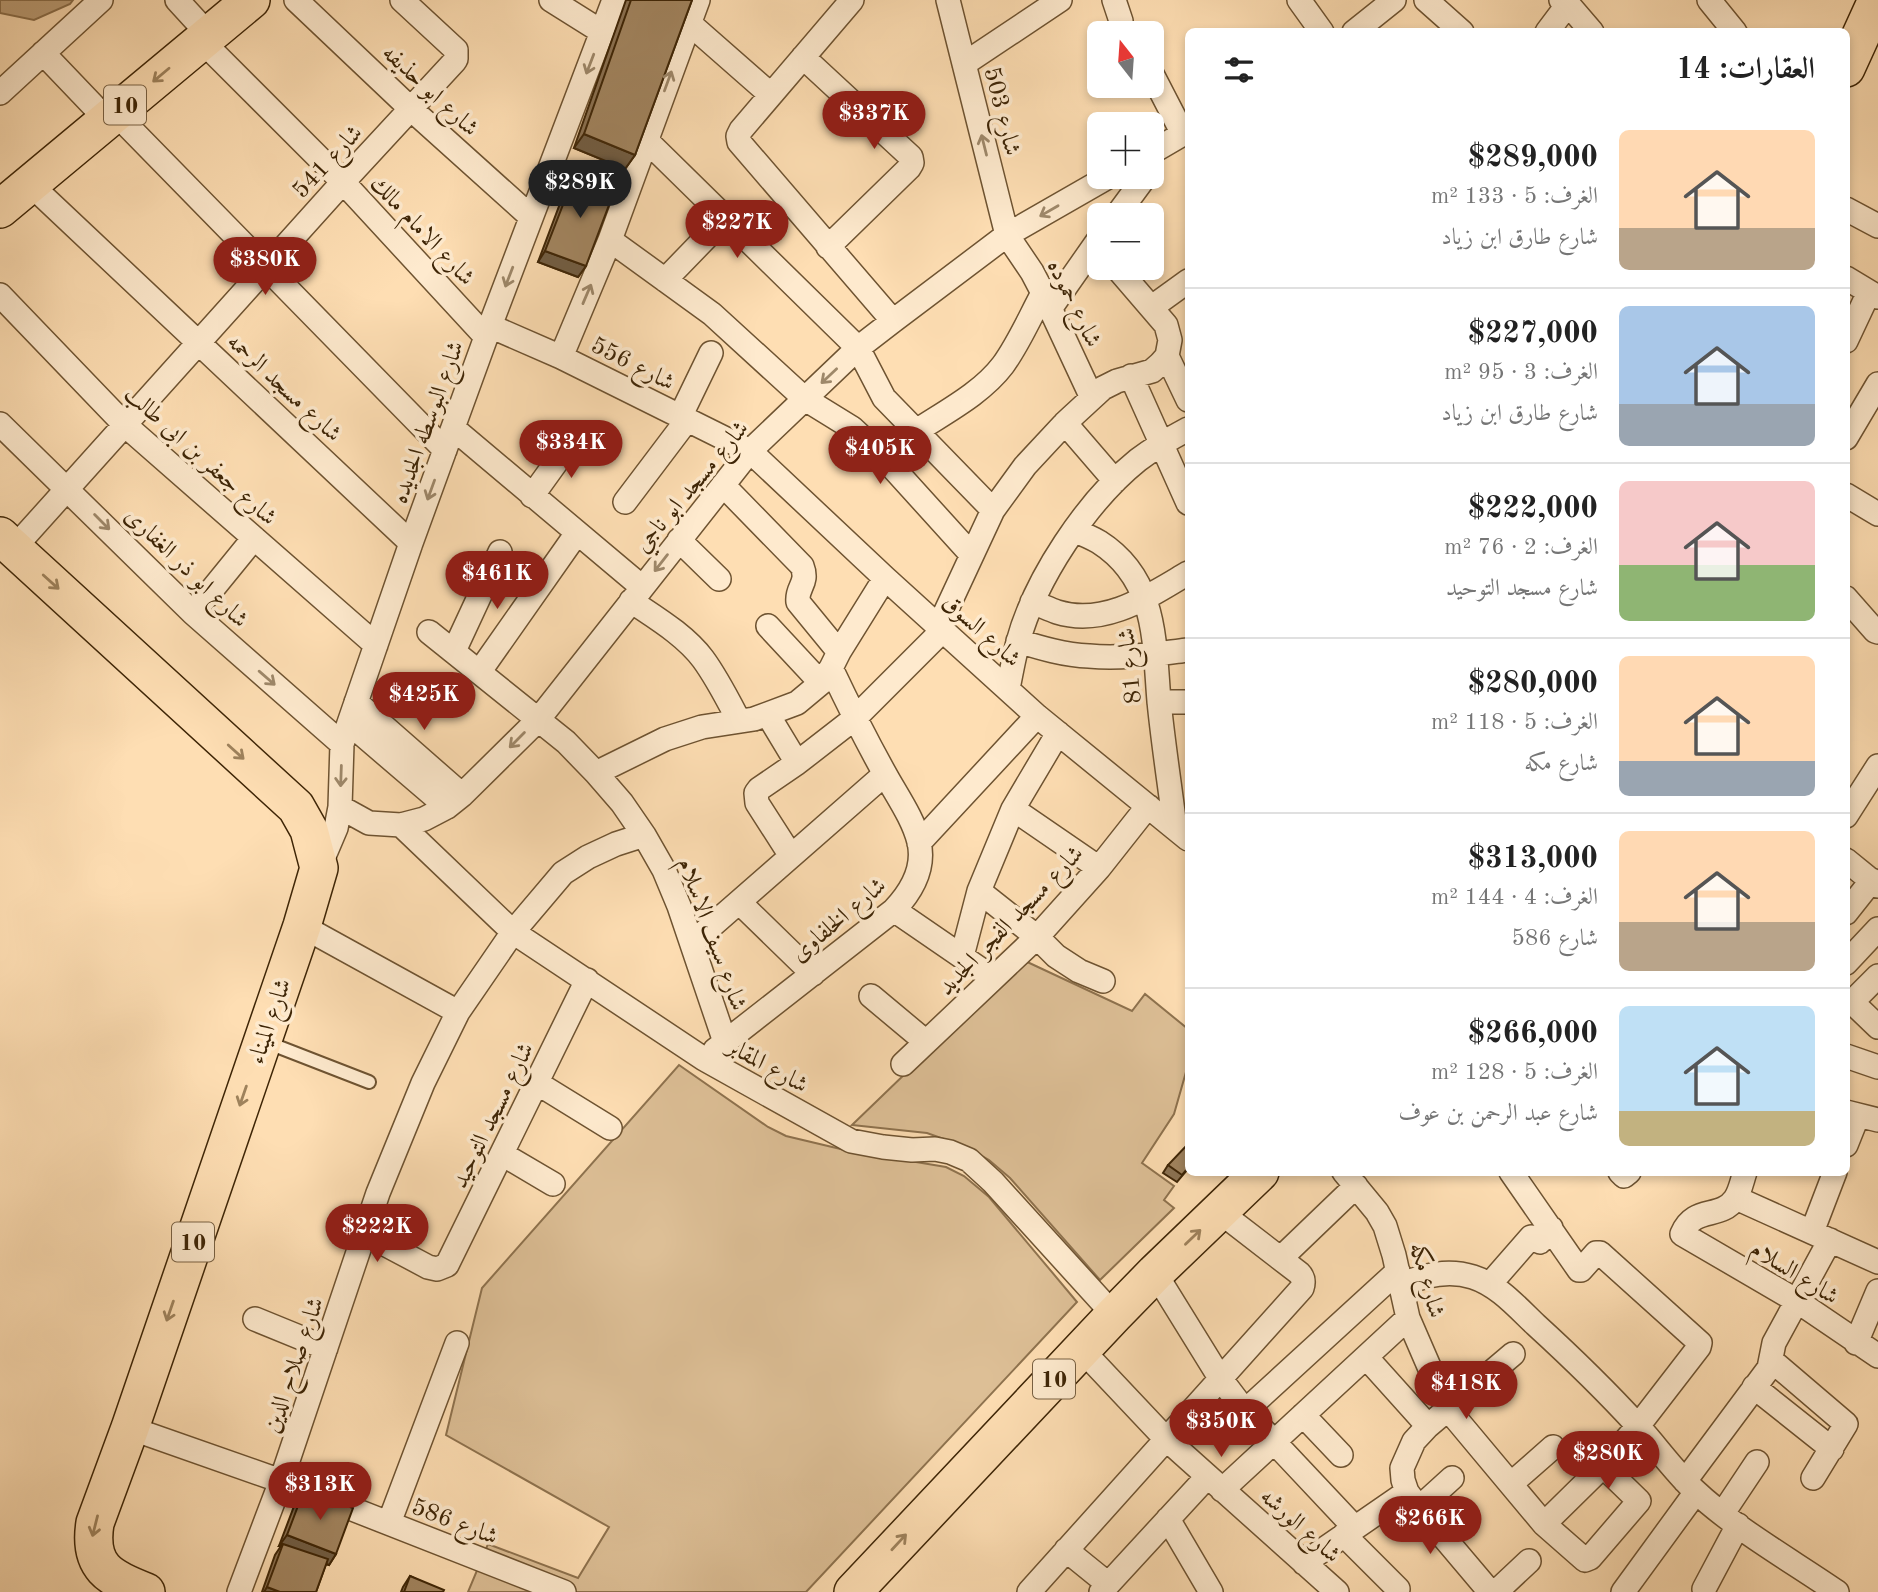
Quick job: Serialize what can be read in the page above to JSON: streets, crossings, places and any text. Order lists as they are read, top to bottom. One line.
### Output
{"streets":{"main road":["10","شارع الميناء"],"street":["شارع ابو حذيفه","شارع 503","شارع 541","شارع الامام مالك","شارع حموده","شارع 556","شارع مسجد الرحمه","شارع البوسطه الجديده","شارع جعفر بن ابى طالب","شارع مسجد ابو ناجي","شارع ابو ذر الغفارى","شارع السوق","شارع 81","شارع الخلفاوى","شارع مسجد الفجر الجديد","شارع سيف الاسلام","شارع المقابر","شارع مسجد التوحيد","شارع السلام","شارع مكه","شارع صلاح الدين","شارع 586","شارع الورشه"]},"crossings":[["شارع ابو حذيفه","شارع 541"],["شارع ابو حذيفه","شارع البوسطه الجديده"],["10","شارع الامام مالك"],["10","شارع مسجد الرحمه"],["10","شارع المقابر"],["10","شارع الورشه"],["شارع 503","شارع حموده"],["شارع 503","شارع مسجد ابو ناجي"],["شارع 541","شارع الامام مالك"],["شارع 541","شارع مسجد الرحمه"],["شارع 541","شارع جعفر بن ابى طالب"],["شارع 541","شارع ابو ذر الغفارى"],["شارع 541","شارع الميناء"],["شارع الامام مالك","شارع 556"],["شارع الامام مالك","شارع البوسطه الجديده"],["شارع حموده","شارع مسجد ابو ناجي"],["شارع 556","شارع البوسطه الجديده"],["شارع 556","شارع مسجد ابو ناجي"],["شارع 556","شارع السوق"],["شارع مسجد الرحمه","شارع البوسطه الجديده"],["شارع البوسطه الجديده","شارع جعفر بن ابى طالب"],["شارع البوسطه الجديده","شارع مسجد ابو ناجي"],["شارع البوسطه الجديده","شارع ابو ذر الغفارى"],["شارع البوسطه الجديده","شارع الميناء"],["شارع مسجد ابو ناجي","شارع ابو ذر الغفارى"],["شارع مسجد ابو ناجي","شارع السوق"],["شارع مسجد ابو ناجي","شارع سيف الاسلام"],["شارع مسجد ابو ناجي","شارع المقابر"],["شارع السوق","شارع 81"],["شارع السوق","شارع مسجد الفجر الجديد"],["شارع الخلفاوى","شارع سيف الاسلام"],["شارع الخلفاوى","شارع المقابر"],["شارع سيف الاسلام","شارع صلاح الدين"],["شارع الميناء","شارع 586"],["شارع المقابر","شارع مسجد التوحيد"],["شارع المقابر","شارع صلاح الدين"],["شارع مسجد التوحيد","شارع صلاح الدين"],["شارع صلاح الدين","شارع 586"]],"one_way":["شارع 503","شارع ابو ذر الغفارى","شارع الميناء"],"north":"top","page":{"map_buttons":["+","−"],"heading":"العقارات: 14","price":["$337K","$289K","$227K","$380K","$334K","$405K","$461K","$425K","$222K","$418K","$350K","$280K","$313K","$266K"],"list":[{"name":"$289,000","note":"الغرف: 5 · 133 m² · شارع طارق ابن زياد"},{"name":"$227,000","note":"الغرف: 3 · 95 m² · شارع طارق ابن زياد"},{"name":"$222,000","note":"الغرف: 2 · 76 m² · شارع مسجد التوحيد"},{"name":"$280,000","note":"الغرف: 5 · 118 m² · شارع مكه"},{"name":"$313,000","note":"الغرف: 4 · 144 m² · شارع 586"},{"name":"$266,000","note":"الغرف: 5 · 128 m² · شارع عبد الرحمن بن عوف"}]}}
